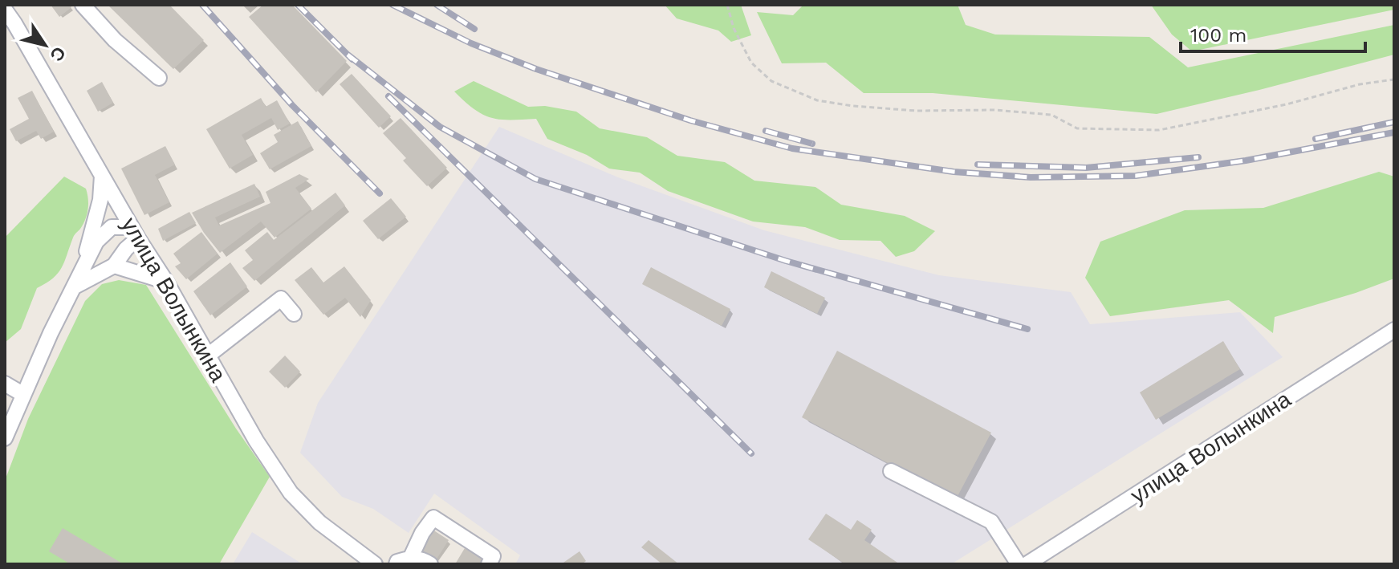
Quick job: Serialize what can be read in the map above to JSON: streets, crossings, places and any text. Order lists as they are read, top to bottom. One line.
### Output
{"streets":{"street":["улица Волынкина"]},"scale_bar":"100 m","north":"bottom right"}
